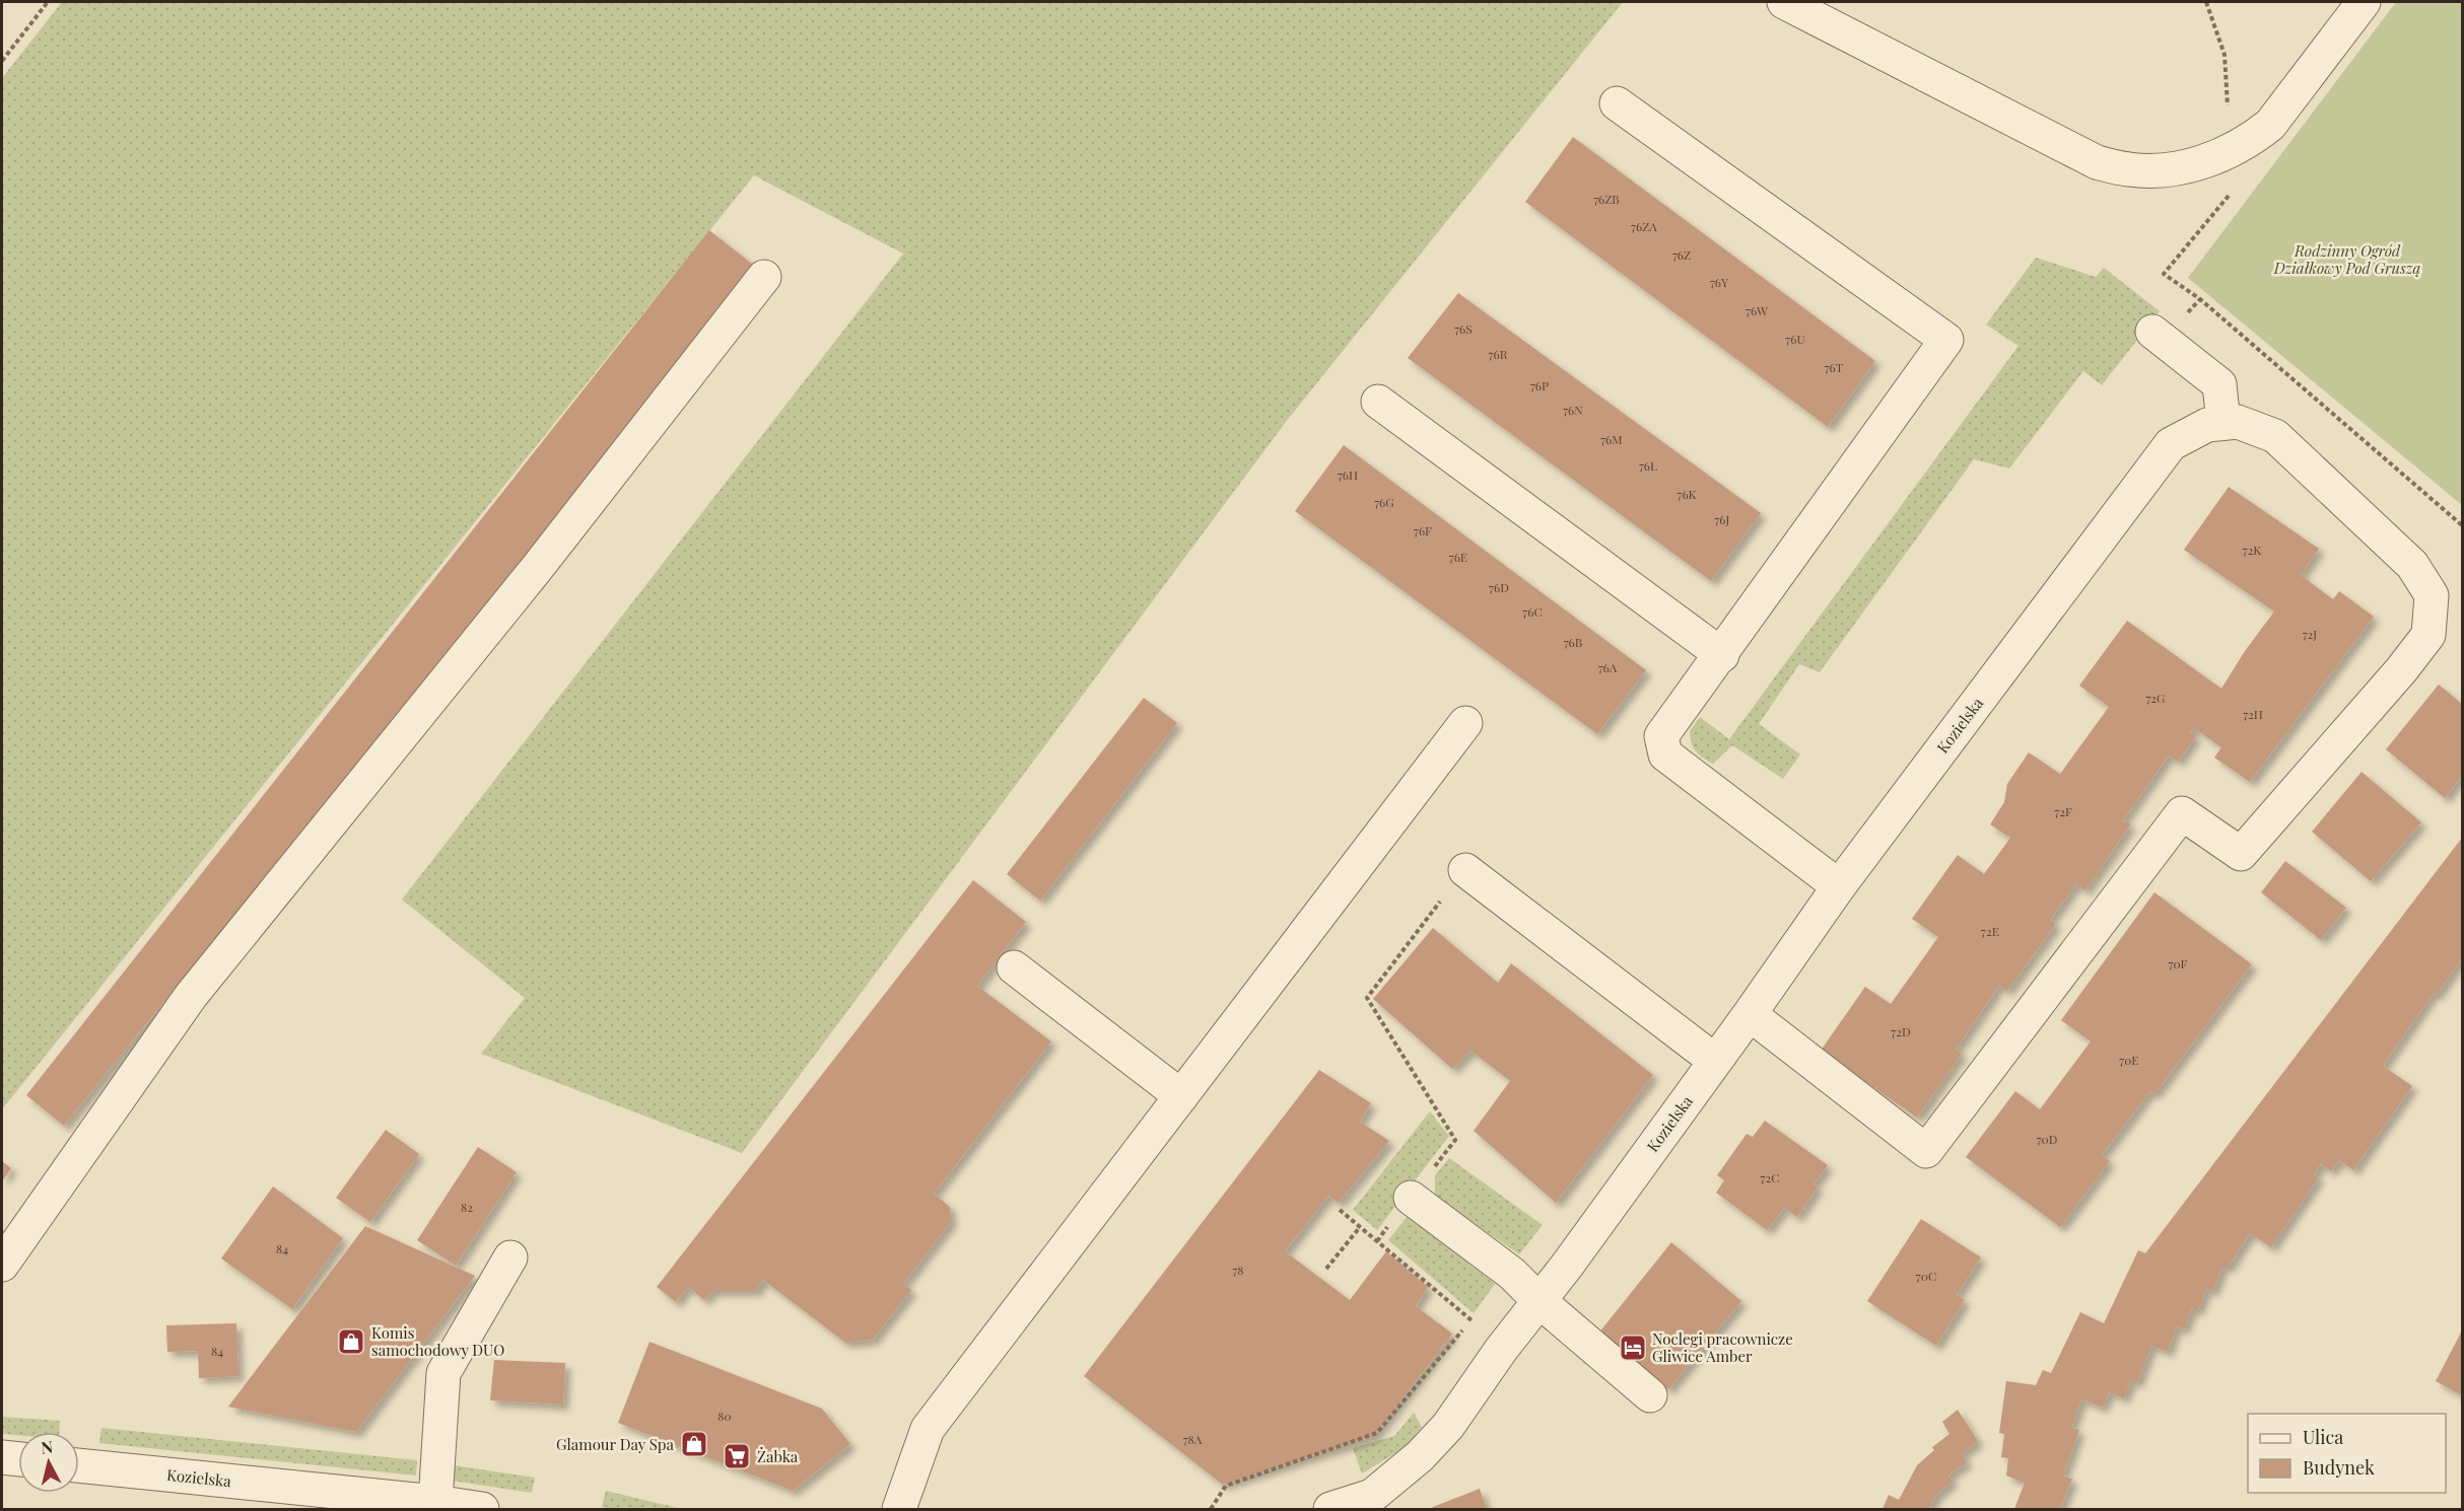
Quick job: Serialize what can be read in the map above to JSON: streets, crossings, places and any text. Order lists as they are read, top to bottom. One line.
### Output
{"streets":{"street":["Kozielska"]},"parks":["Rodzinny Ogród Działkowy Pod Gruszą"],"places":{"shop":["Komis samochodowy DUO","Glamour Day Spa"],"hotel":["Noclegi pracownicze Gliwice Amber"],"supermarket":["Żabka"]},"house_numbers":["76ZB","76ZA","76Z","76Y","76W","76S","76U","76R","76T","76P","76N","76M","76L","76H","76K","76G","76J","76F","72K","76E","76D","76C","72J","76B","76A","72G","72H","72F","72E","70F","72D","70E","70D","72C","82","84","78","70C","84","80","78A"],"legend":["Ulica","Budynek"],"north":"top"}
